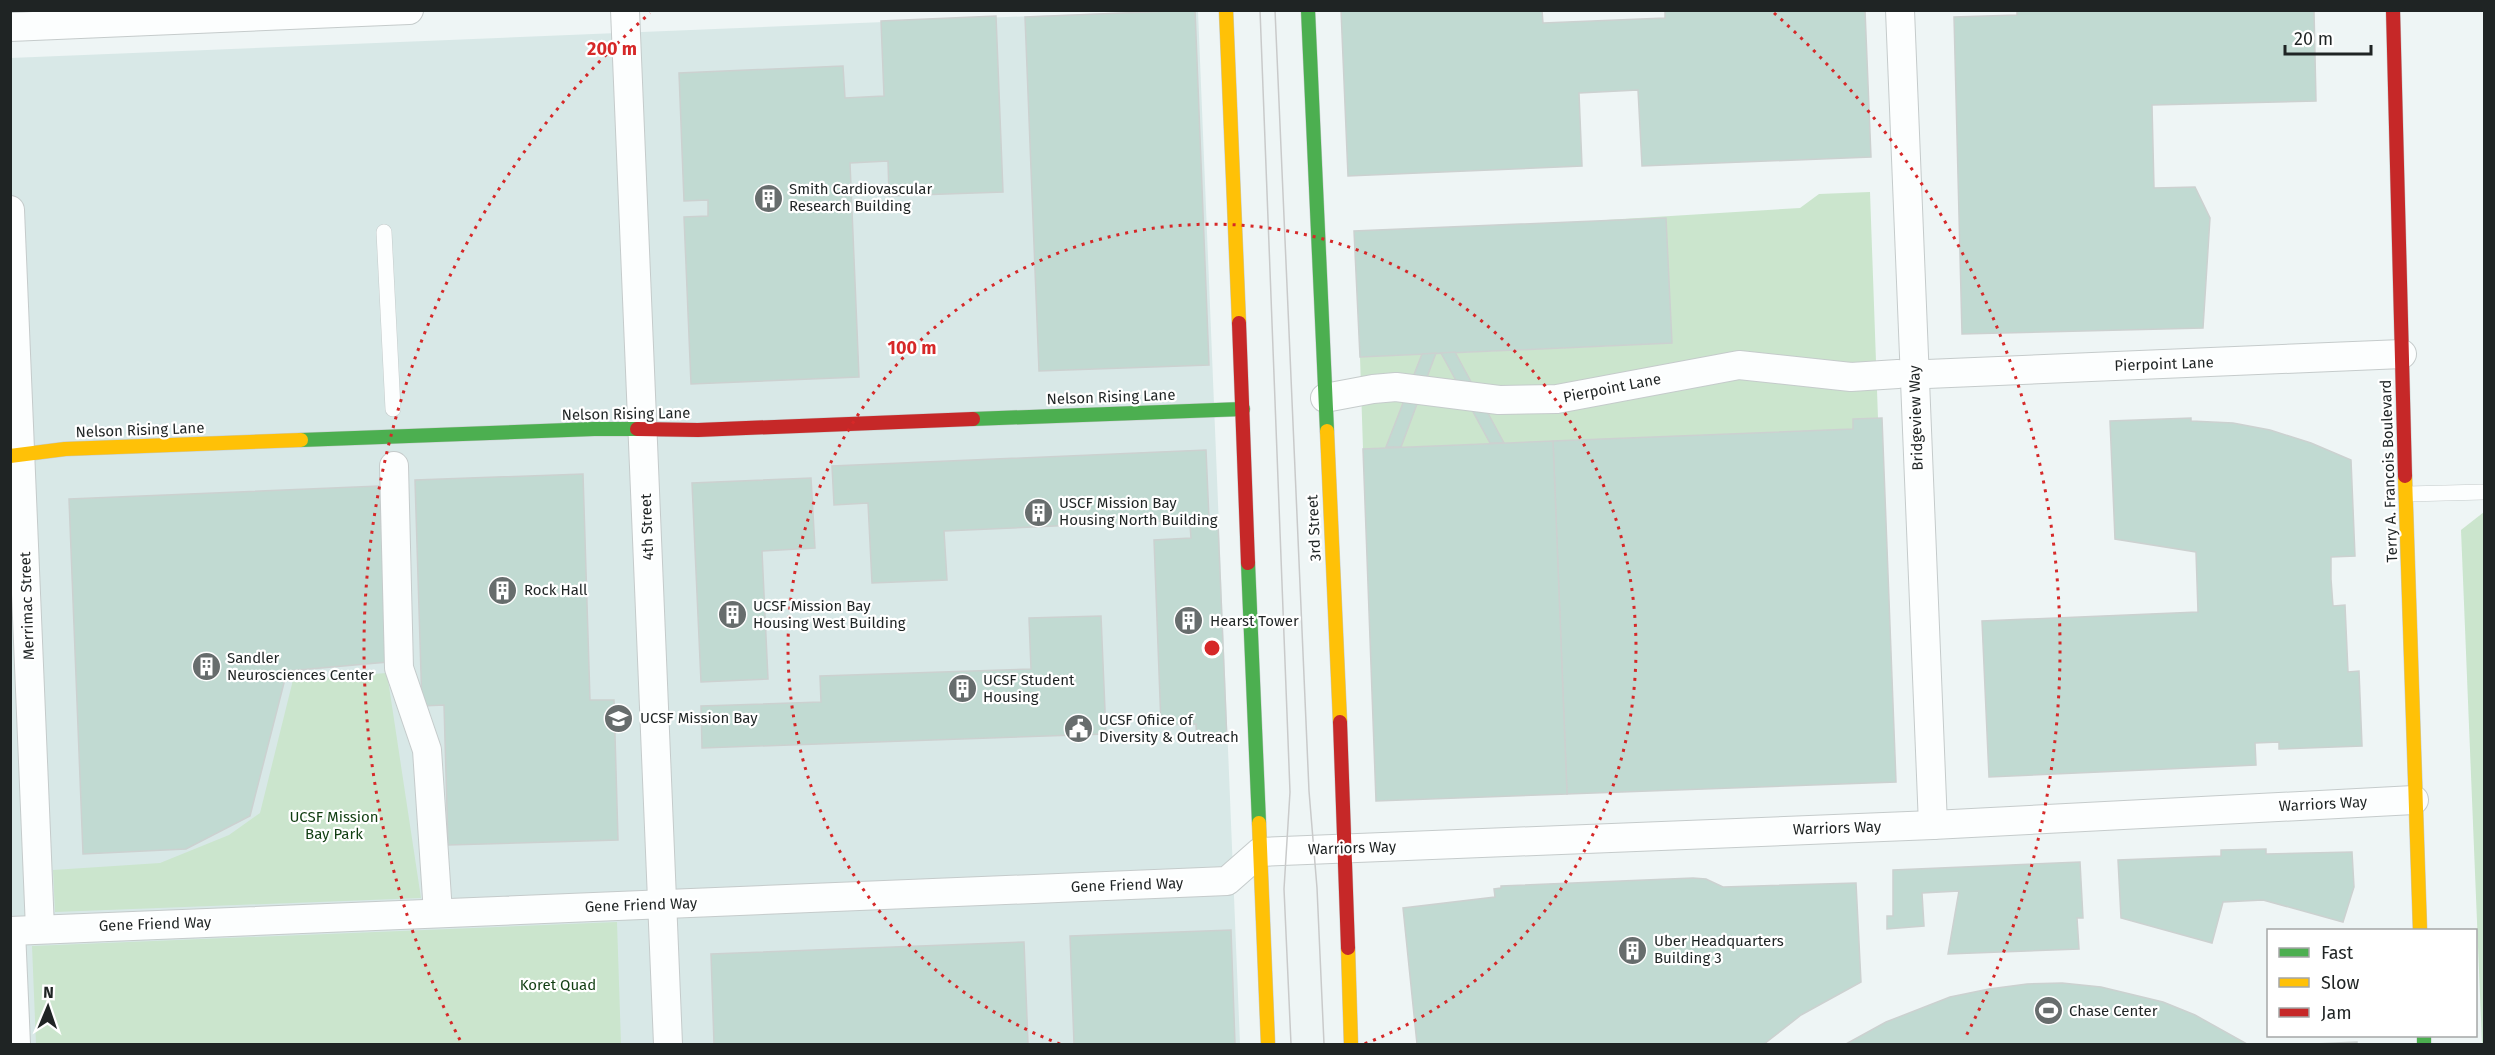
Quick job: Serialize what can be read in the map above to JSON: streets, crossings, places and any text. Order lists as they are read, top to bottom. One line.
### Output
{"streets":{"street":["Pierpoint Lane","Nelson Rising Lane","Bridgeview Way","Terry A. Francois Boulevard","4th Street","3rd Street","Merrimac Street","Warriors Way","Gene Friend Way"]},"crossings":[["Pierpoint Lane","Terry A. Francois Boulevard"],["Pierpoint Lane","3rd Street"],["Nelson Rising Lane","4th Street"],["Nelson Rising Lane","Merrimac Street"],["Bridgeview Way","Warriors Way"],["Terry A. Francois Boulevard","Warriors Way"],["4th Street","Gene Friend Way"],["3rd Street","Warriors Way"],["Merrimac Street","Gene Friend Way"],["Warriors Way","Gene Friend Way"]],"parks":["UCSF Mission Bay Park","Koret Quad"],"places":{"building":["Smith Cardiovascular Research Building","USCF Mission Bay Housing North Building","Rock Hall","UCSF Mission Bay Housing West Building","Hearst Tower","Sandler Neurosciences Center","UCSF Student Housing","Uber Headquarters Building 3"],"school or university":["UCSF Mission Bay"],"public building":["UCSF Ofiice of Diversity & Outreach"],"sports":["Chase Center"]},"legend":["Fast","Slow","Jam"],"scale_bar":"20 m","north":"top","rings":["200 m","100 m"]}
